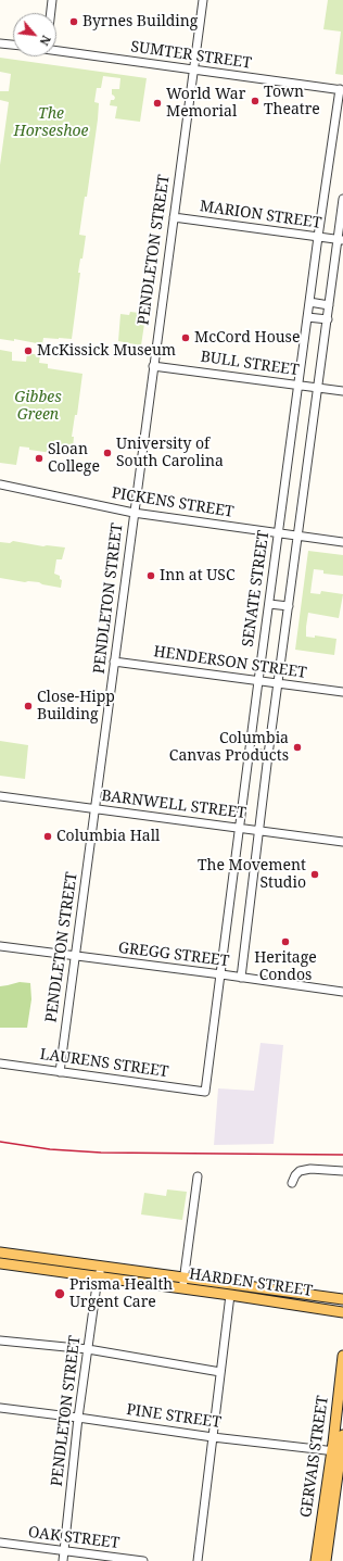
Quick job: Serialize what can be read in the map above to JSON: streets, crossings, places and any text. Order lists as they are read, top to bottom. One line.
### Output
{"streets":{"main road":["HARDEN STREET","GERVAIS STREET"],"street":["SUMTER STREET","MARION STREET","PENDLETON STREET","BULL STREET","PICKENS STREET","SENATE STREET","HENDERSON STREET","BARNWELL STREET","GREGG STREET","LAURENS STREET","PINE STREET","OAK STREET"]},"crossings":[["SUMTER STREET","PENDLETON STREET"],["SUMTER STREET","SENATE STREET"],["MARION STREET","PENDLETON STREET"],["MARION STREET","SENATE STREET"],["PENDLETON STREET","BULL STREET"],["PENDLETON STREET","PICKENS STREET"],["PENDLETON STREET","HENDERSON STREET"],["PENDLETON STREET","BARNWELL STREET"],["PENDLETON STREET","GREGG STREET"],["PENDLETON STREET","LAURENS STREET"],["PENDLETON STREET","HARDEN STREET"],["PENDLETON STREET","PINE STREET"],["PENDLETON STREET","OAK STREET"],["BULL STREET","SENATE STREET"],["PICKENS STREET","SENATE STREET"],["SENATE STREET","HENDERSON STREET"],["SENATE STREET","BARNWELL STREET"],["SENATE STREET","GREGG STREET"],["SENATE STREET","LAURENS STREET"],["PINE STREET","GERVAIS STREET"]],"parks":["The Horseshoe","Gibbes Green"],"places":["Byrnes Building","Town Theatre","World War Memorial","McCord House","McKissick Museum","University of South Carolina","Sloan College","Inn at USC","Close-Hipp Building","Columbia Canvas Products","Columbia Hall","The Movement Studio","Heritage Condos","Prisma Health Urgent Care"],"north":"bottom right"}
